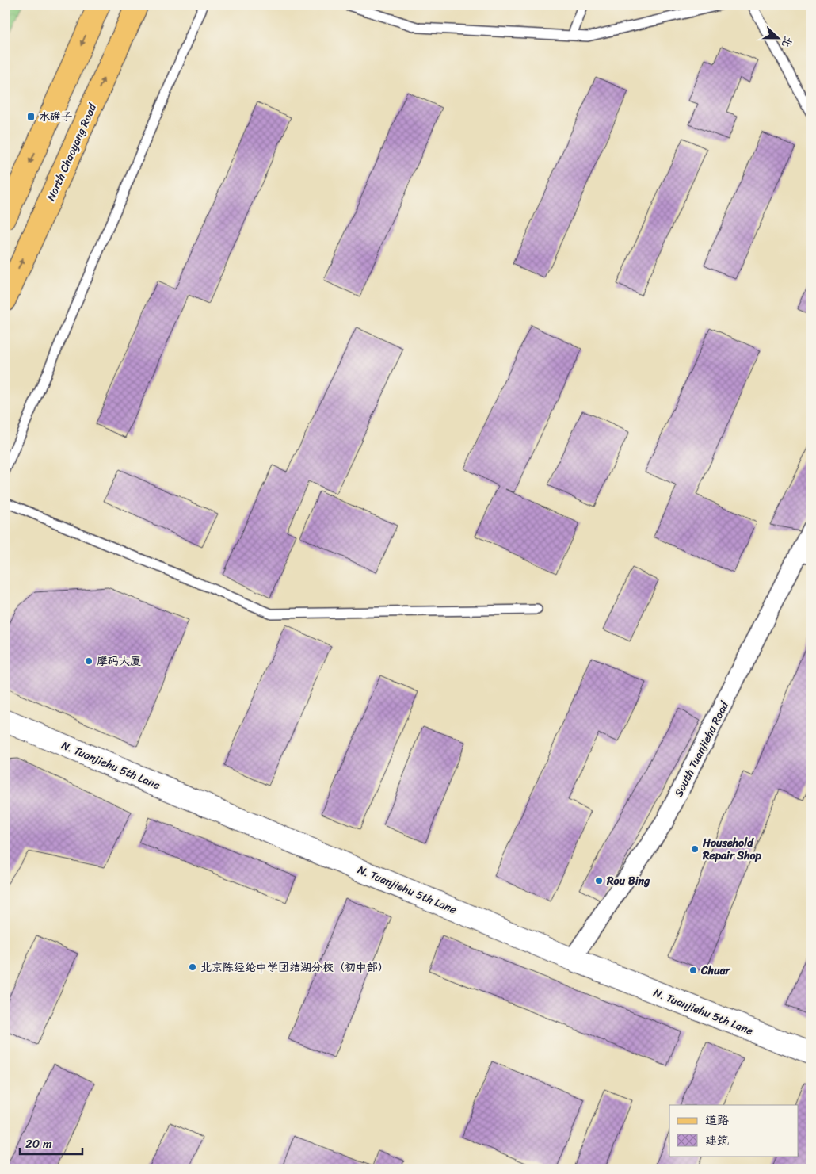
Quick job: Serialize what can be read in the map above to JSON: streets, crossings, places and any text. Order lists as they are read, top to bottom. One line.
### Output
{"streets":{"main road":["North Chaoyang Road"],"street":["South Tuanjiehu Road","N. Tuanjiehu 5th Lane"]},"crossings":[["South Tuanjiehu Road","N. Tuanjiehu 5th Lane"]],"places":{"transit":["水碓子"],"other":["摩码大厦","Household Repair Shop","Rou Bing","北京陈经纶中学团结湖分校（初中部）","Chuar"]},"legend":["道路","建筑"],"scale_bar":"20 m","north":"right"}
